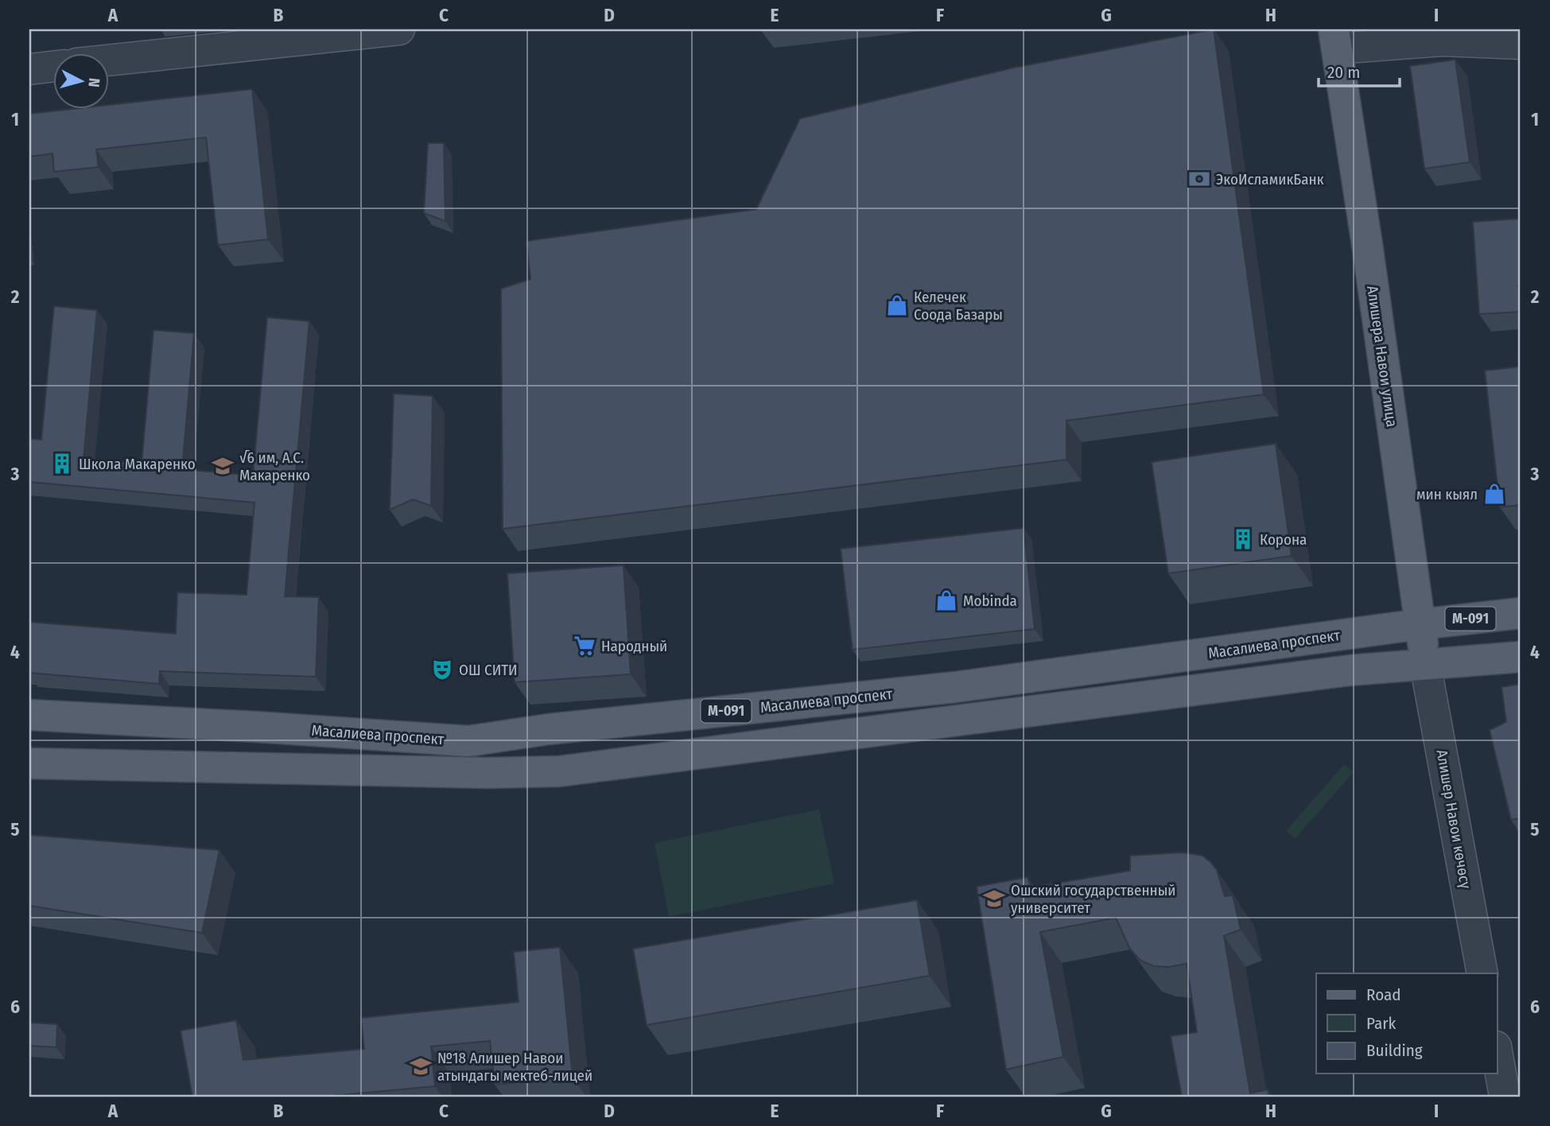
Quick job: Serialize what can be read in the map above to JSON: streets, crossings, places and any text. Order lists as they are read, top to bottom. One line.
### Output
{"streets":{"main road":["Алишера Навои улица","М-091","Масалиева проспект"],"street":["Алишер Навои көчөсү"]},"crossings":[["Алишера Навои улица","Масалиева проспект"],["Алишера Навои улица","Алишер Навои көчөсү"]],"places":{"bank":["ЭкоИсламикБанк"],"shop":["Келечек Соода Базары","мин кыял","Mobinda"],"building":["Школа Макаренко","Корона"],"school or university":["√6 им, А.С. Макаренко","Ошский государственный университет","№18 Алишер Навои атындагы мектеб-лицей"],"supermarket":["Народный"],"theatre":["ОШ СИТИ"]},"legend":["Road","Park","Building"],"scale_bar":"20 m","north":"right","grid":{"columns":["A","B","C","D","E","F","G","H","I"],"rows":["1","2","3","4","5","6"]}}
